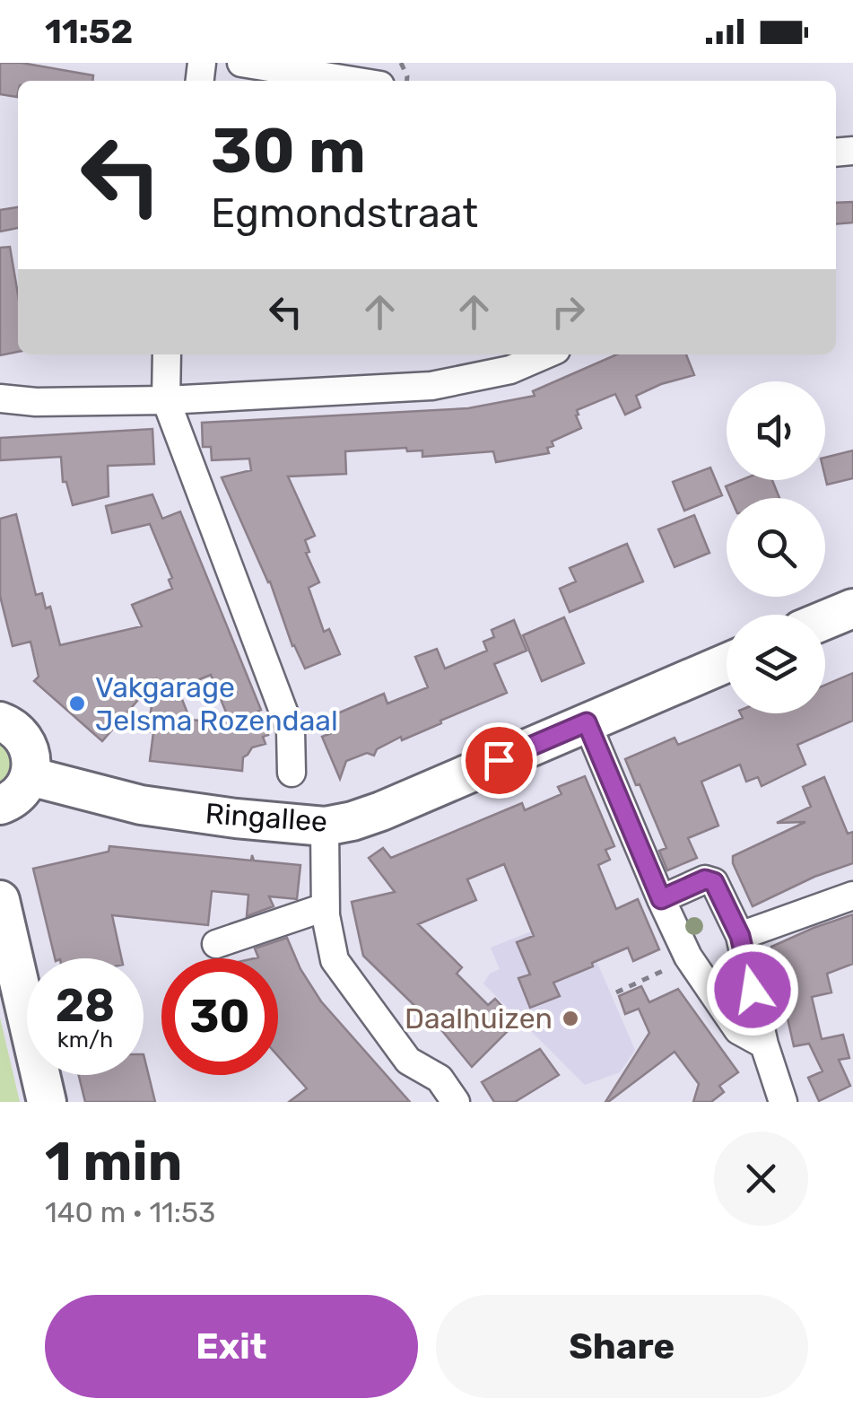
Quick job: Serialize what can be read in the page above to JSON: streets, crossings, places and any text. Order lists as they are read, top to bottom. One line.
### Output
{"streets":{"main road":["Ringallee"]},"places":["Vakgarage Jelsma Rozendaal","Daalhuizen"],"page":{"status":"11:52","turn":["30 m","Egmondstraat"],"speed":"28 km/h","limit":"30","heading":["1 min","140 m · 11:53"],"buttons":["Exit","Share"]}}
